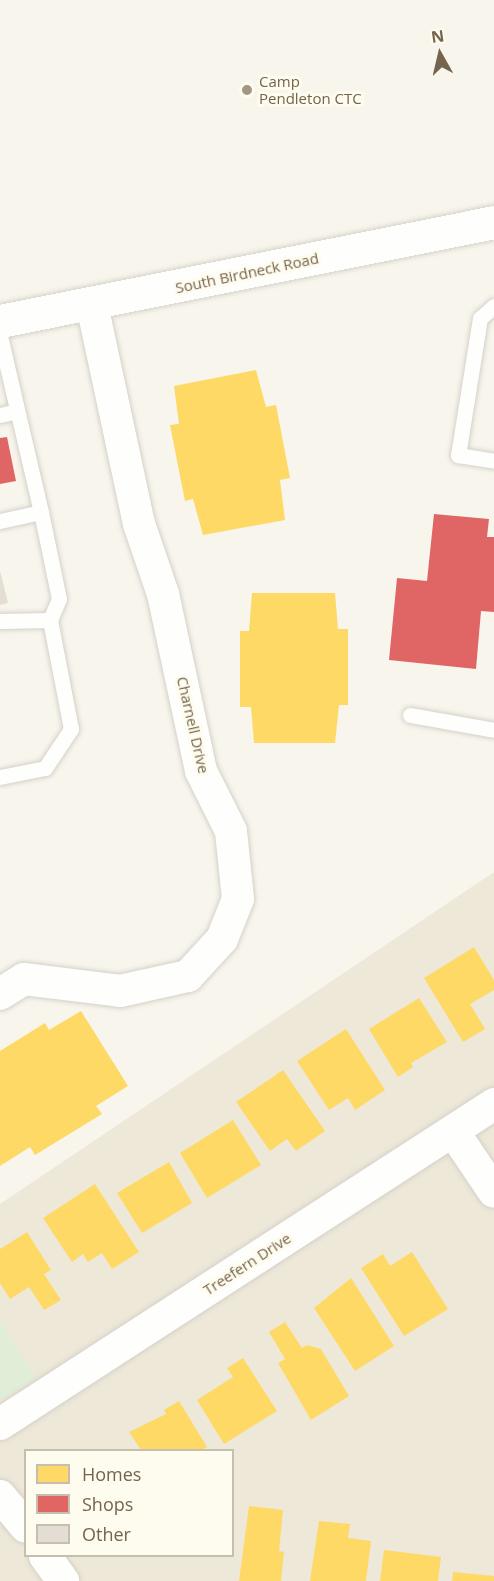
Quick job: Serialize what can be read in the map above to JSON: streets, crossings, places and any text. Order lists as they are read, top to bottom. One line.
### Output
{"streets":{"street":["South Birdneck Road","Charnell Drive","Treefern Drive"]},"crossings":[["South Birdneck Road","Charnell Drive"]],"places":["Camp Pendleton CTC"],"legend":["Homes","Shops","Other"],"north":"top"}
